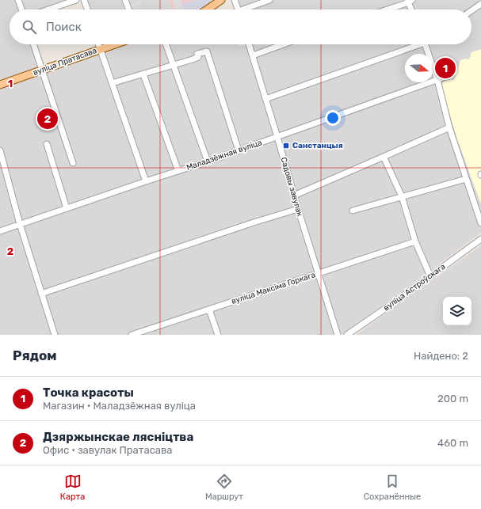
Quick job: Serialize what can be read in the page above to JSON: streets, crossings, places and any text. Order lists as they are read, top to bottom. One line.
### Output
{"streets":{"main road":["вуліца Пратасава"],"street":["Маладзёжная вуліца","Садовы завулак","вуліца Астроўскага","вуліца Максіма Горкага"]},"crossings":[["Маладзёжная вуліца","Садовы завулак"],["Садовы завулак","вуліца Максіма Горкага"]],"places":{"transit":["Санстанцыя"]},"north":"right","page":{"search":"Поиск","pins":["1","2"],"heading":["Рядом","Найдено: 2"],"list":[{"mark":"1","name":"Точка красоты","note":"Магазин · Маладзёжная вуліца","value":"200 m"},{"mark":"2","name":"Дзяржынскае лясніцтва","note":"Офис · завулак Пратасава","value":"460 m"}],"nav":["Карта","Маршрут","Сохранённые"]},"grid":{"rows":["1","2"]}}
